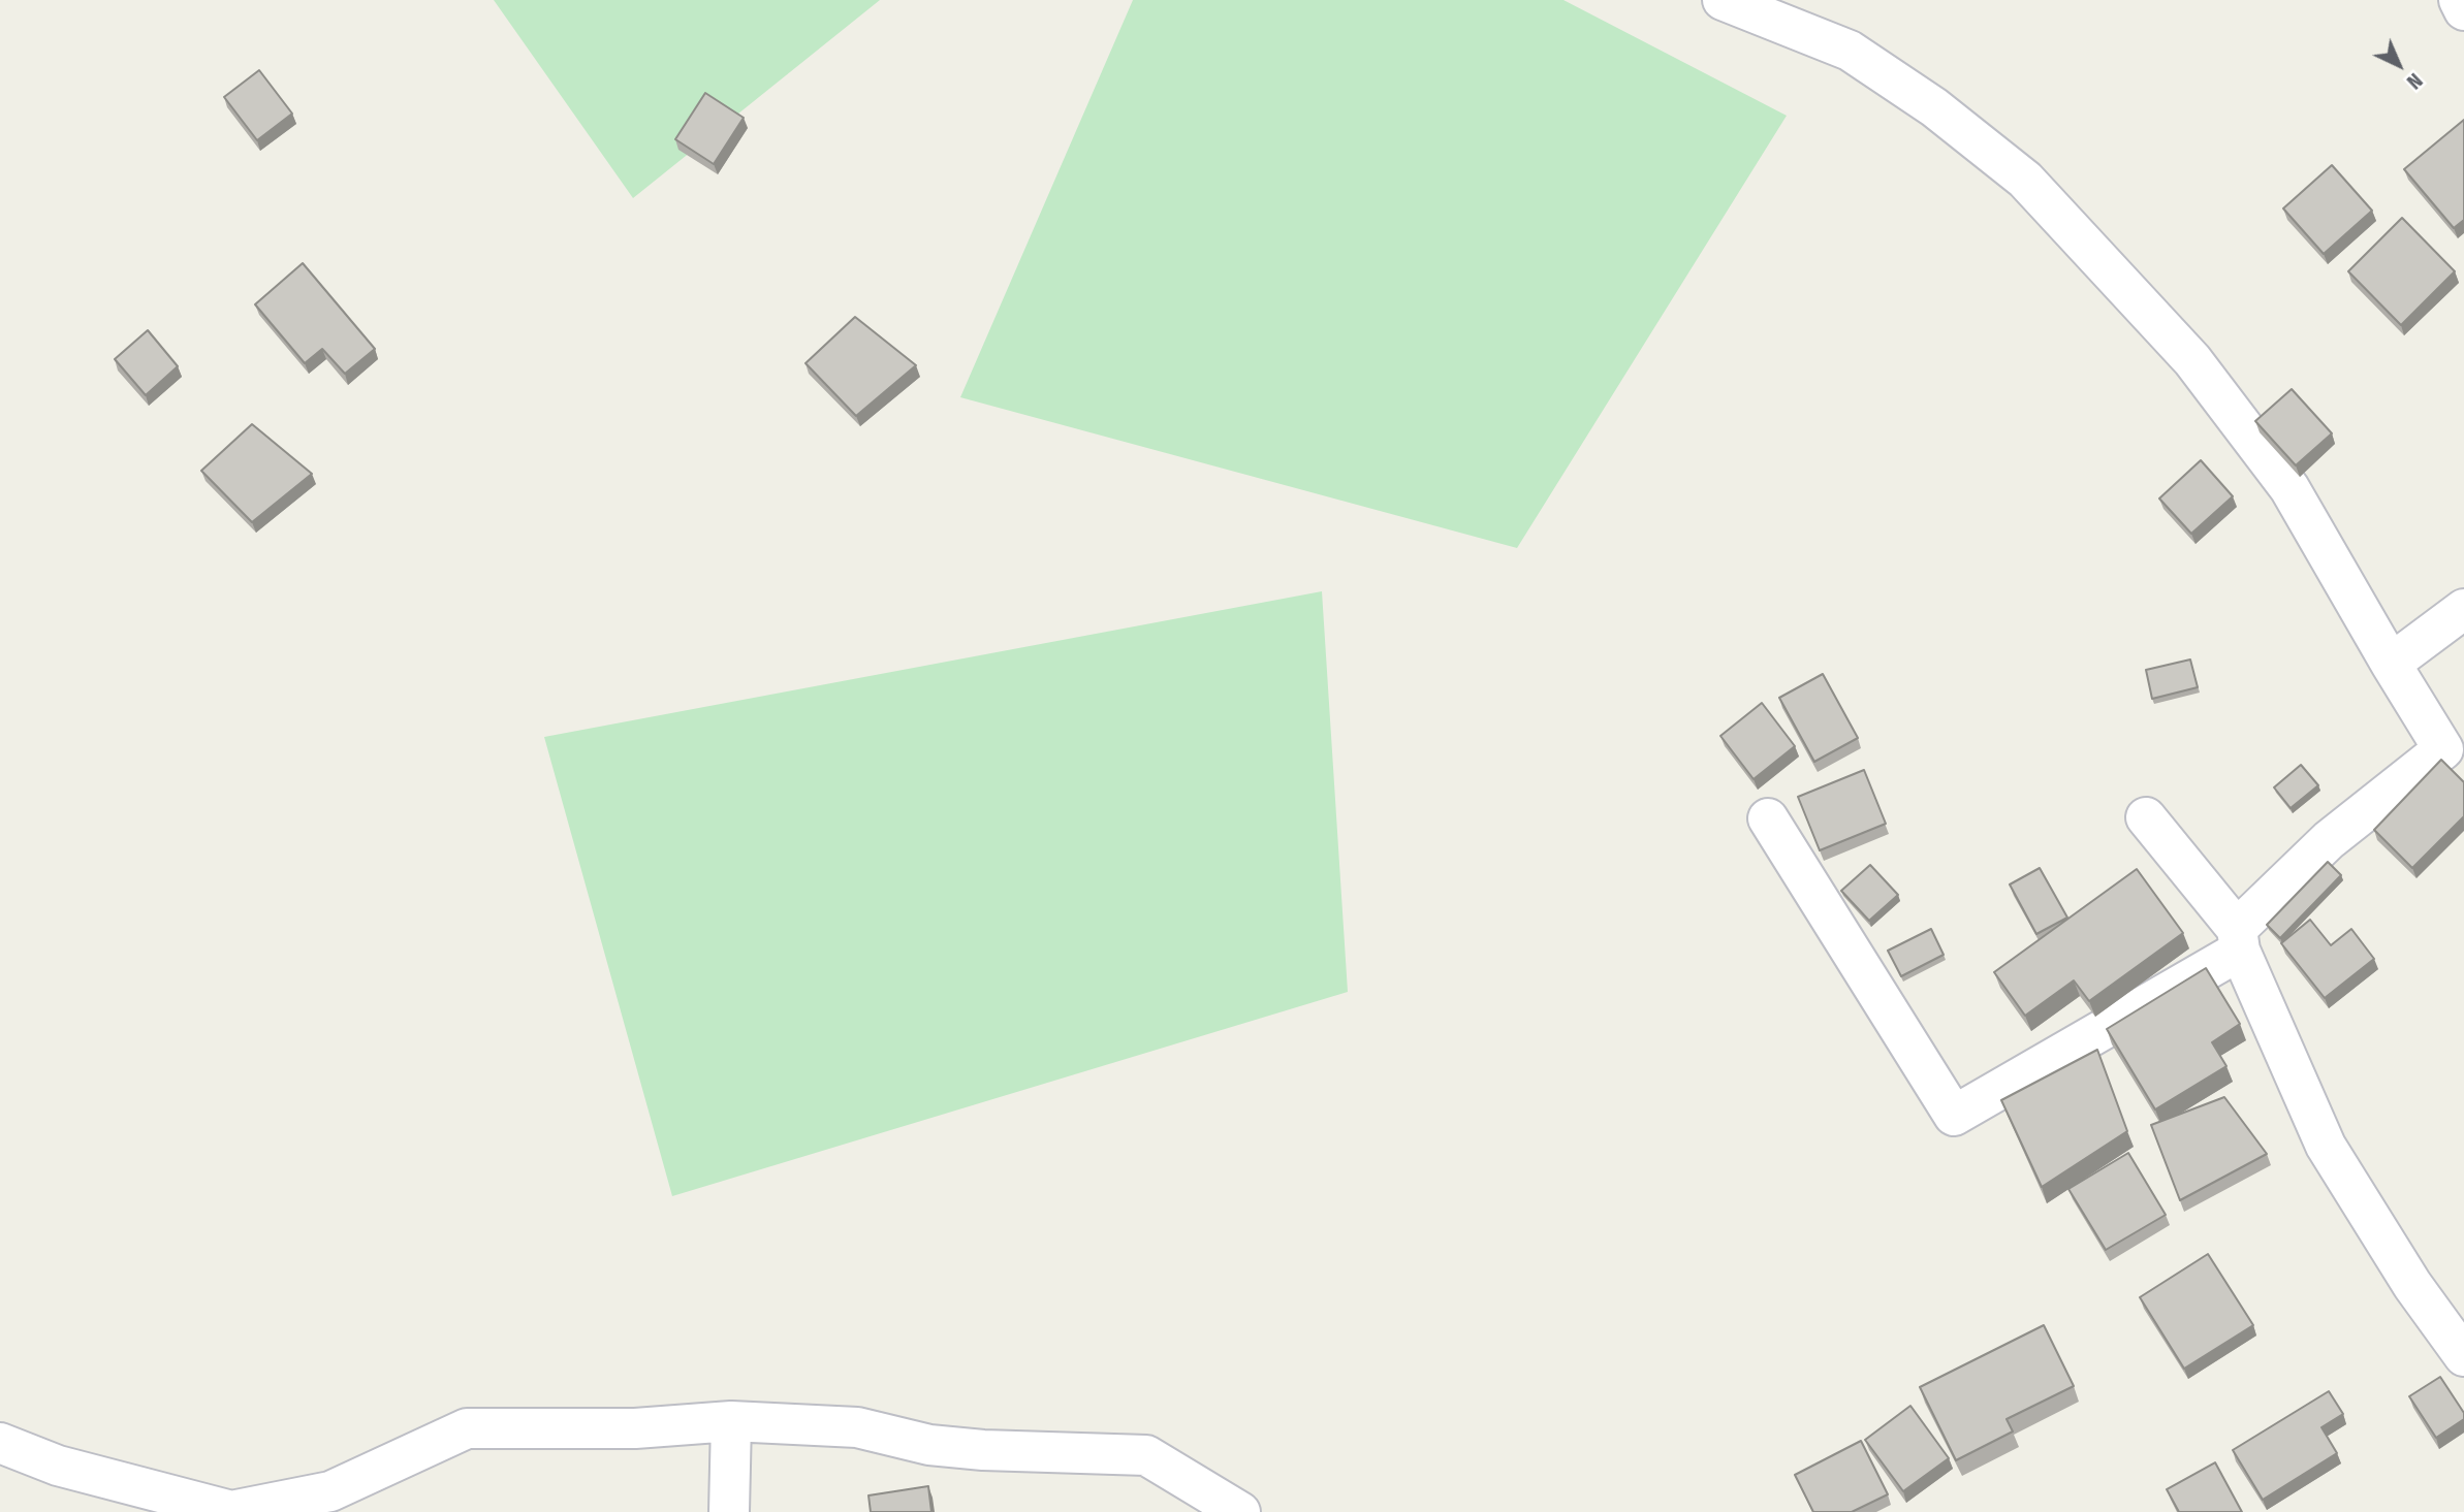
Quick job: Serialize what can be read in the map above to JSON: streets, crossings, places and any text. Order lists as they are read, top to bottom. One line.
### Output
{"north":"bottom right"}
